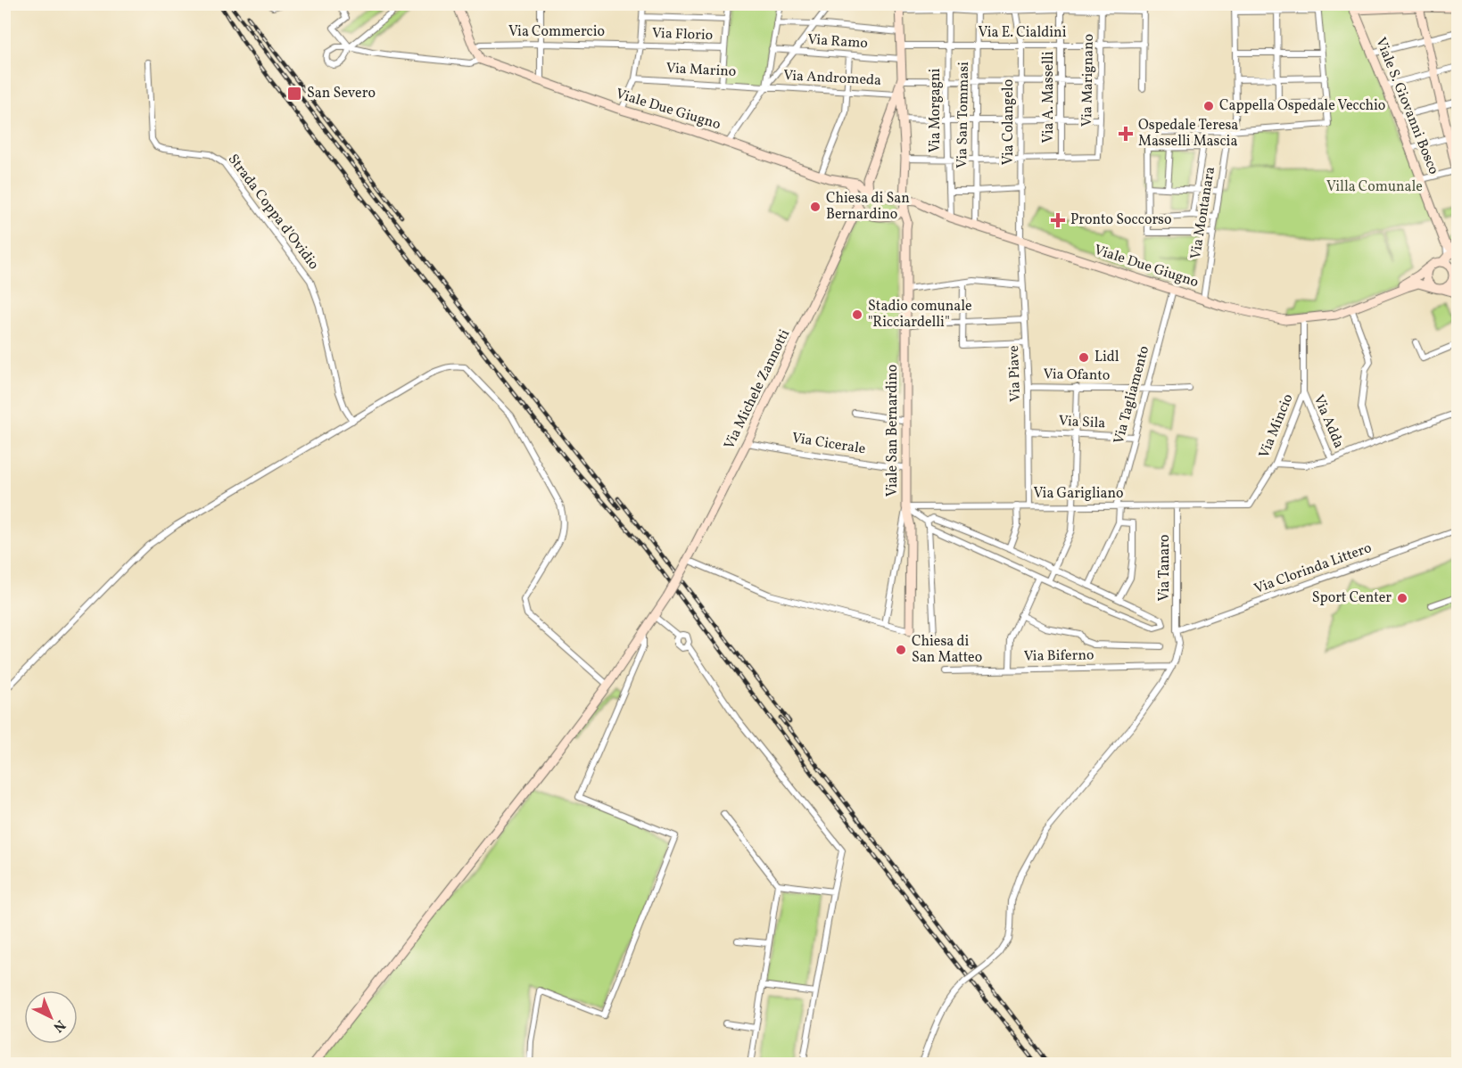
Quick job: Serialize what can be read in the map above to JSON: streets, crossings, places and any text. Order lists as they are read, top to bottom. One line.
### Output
{"streets":{"main road":["Viale S. Giovanni Bosco","Viale Due Giugno","Via Michele Zannotti","Viale San Bernardino"],"street":["Via Commercio","Via E. Cialdini","Via Florio","Via Ramo","Via Marino","Via Andromeda","Via Marignano","Via A. Masselli","Via Morgagni","Via San Tommasi","Via Colangelo","Strada Coppa d'Ovidio","Via Montanara","Via Piave","Via Ofanto","Via Tagliamento","Via Adda","Via Sila","Via Mincio","Via Cicerale","Via Garigliano","Via Tanaro","Via Clorinda Littero","Via Biferno"]},"crossings":[["Via Commercio","Via Florio"],["Via E. Cialdini","Via Marignano"],["Via E. Cialdini","Via A. Masselli"],["Via E. Cialdini","Via Morgagni"],["Via E. Cialdini","Via San Tommasi"],["Via E. Cialdini","Via Colangelo"],["Via Marino","Via Andromeda"],["Via Marignano","Via A. Masselli"],["Viale S. Giovanni Bosco","Viale Due Giugno"],["Viale Due Giugno","Via Morgagni"],["Viale Due Giugno","Via San Tommasi"],["Viale Due Giugno","Via Colangelo"],["Viale Due Giugno","Via Montanara"],["Viale Due Giugno","Via Piave"],["Viale Due Giugno","Via Michele Zannotti"],["Viale Due Giugno","Via Tagliamento"],["Viale Due Giugno","Via Mincio"],["Viale Due Giugno","Viale San Bernardino"],["Via Colangelo","Via Piave"],["Via Piave","Via Ofanto"],["Via Piave","Via Sila"],["Via Piave","Via Garigliano"],["Via Ofanto","Via Tagliamento"],["Via Michele Zannotti","Via Cicerale"],["Via Tagliamento","Via Sila"],["Via Tagliamento","Via Garigliano"],["Via Adda","Via Mincio"],["Via Mincio","Via Garigliano"],["Viale San Bernardino","Via Cicerale"],["Viale San Bernardino","Via Garigliano"],["Via Garigliano","Via Tanaro"],["Via Tanaro","Via Clorinda Littero"],["Via Tanaro","Via Biferno"]],"parks":["Villa Comunale"],"places":{"transit":["San Severo"],"other":["Cappella Ospedale Vecchio","Chiesa di San Bernardino","Stadio comunale \"Ricciardelli\"","Lidl","Sport Center","Chiesa di San Matteo"],"health":["Ospedale Teresa Masselli Mascia","Pronto Soccorso"]},"north":"bottom right"}
